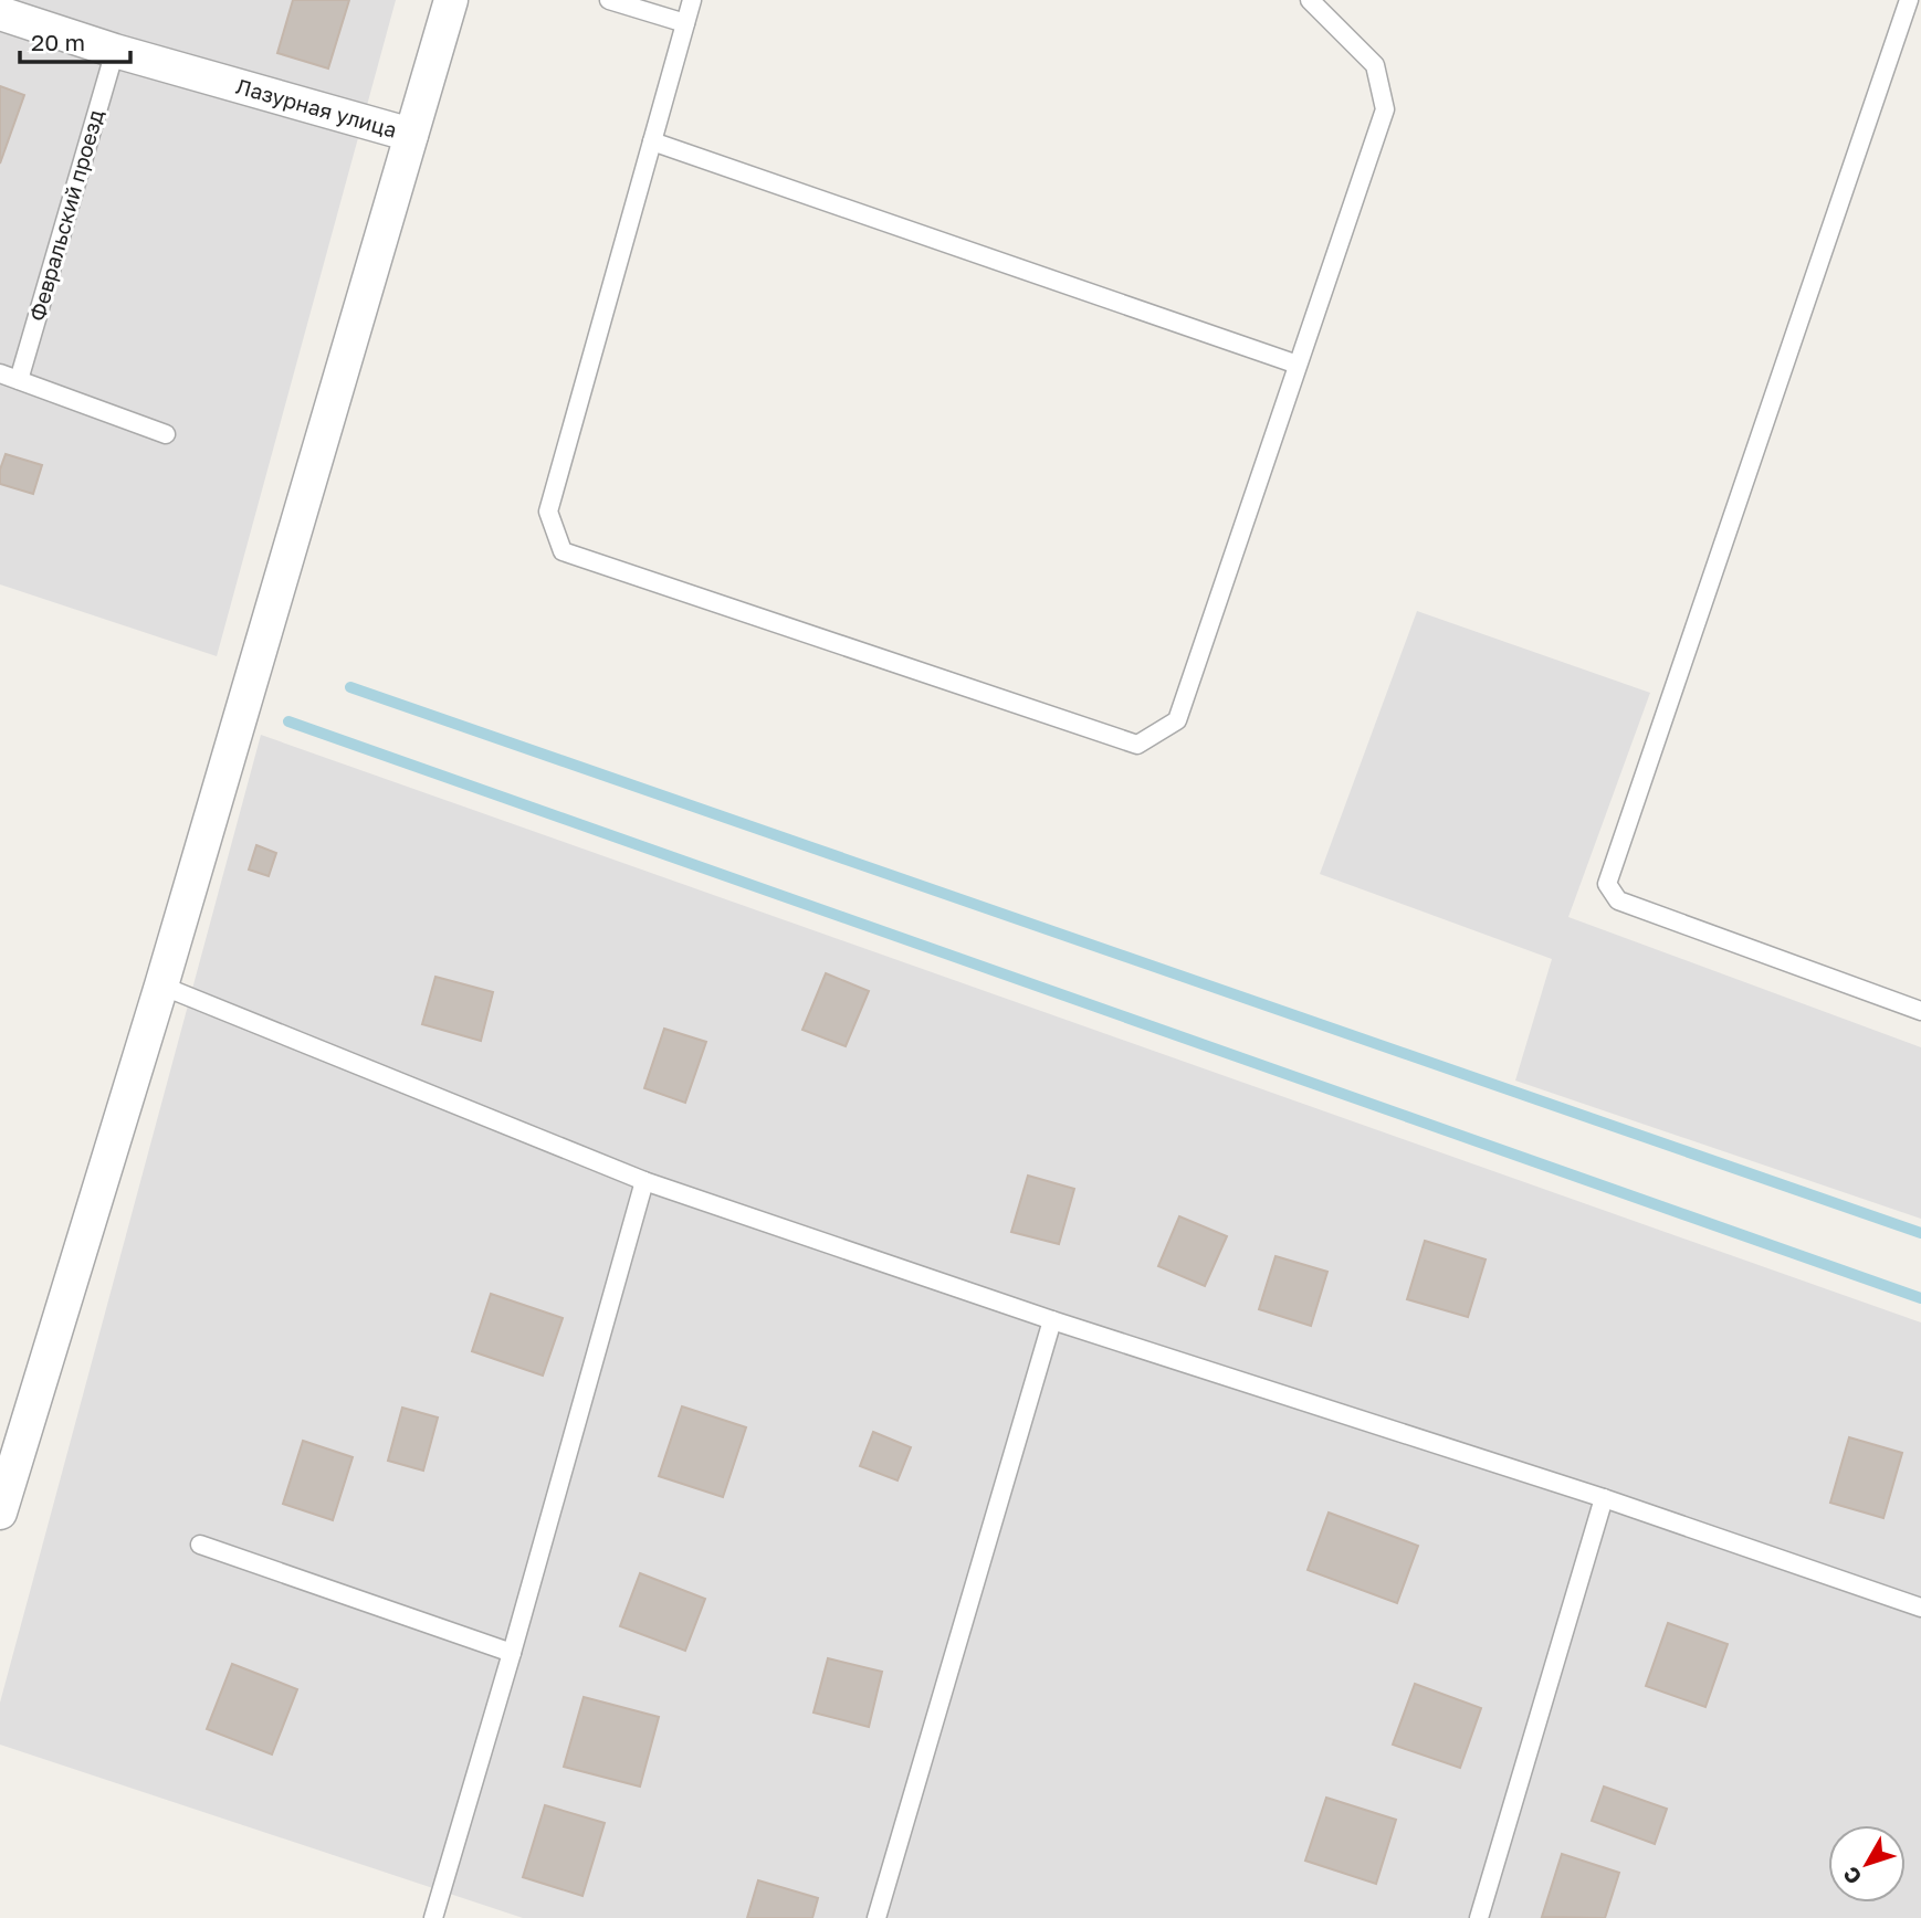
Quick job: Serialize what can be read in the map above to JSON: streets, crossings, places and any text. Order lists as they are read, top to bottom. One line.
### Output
{"streets":{"street":["Лазурная улица"],"lane":["Февральский проезд"]},"crossings":[["Лазурная улица","Февральский проезд"]],"scale_bar":"20 m","north":"bottom left"}
